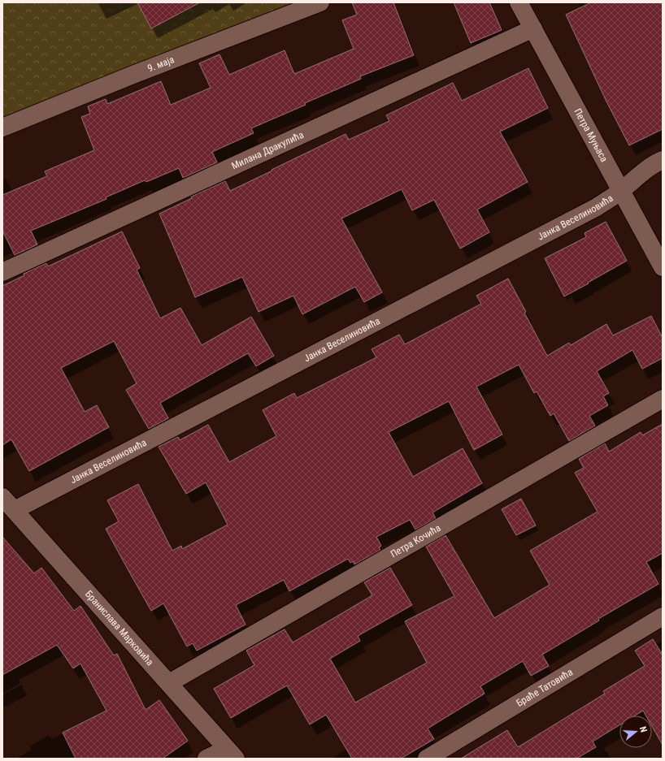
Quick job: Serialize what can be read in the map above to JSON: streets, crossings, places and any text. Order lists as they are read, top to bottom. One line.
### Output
{"streets":{"street":["9. маја","Петра Муњаса","Милана Дракулића","Јанка Веселиновића","Петра Кочића","Бранислава Марковића","Браће Татовића"]},"crossings":[["Петра Муњаса","Милана Дракулића"],["Петра Муњаса","Јанка Веселиновића"],["Јанка Веселиновића","Бранислава Марковића"],["Петра Кочића","Бранислава Марковића"]],"north":"right"}
